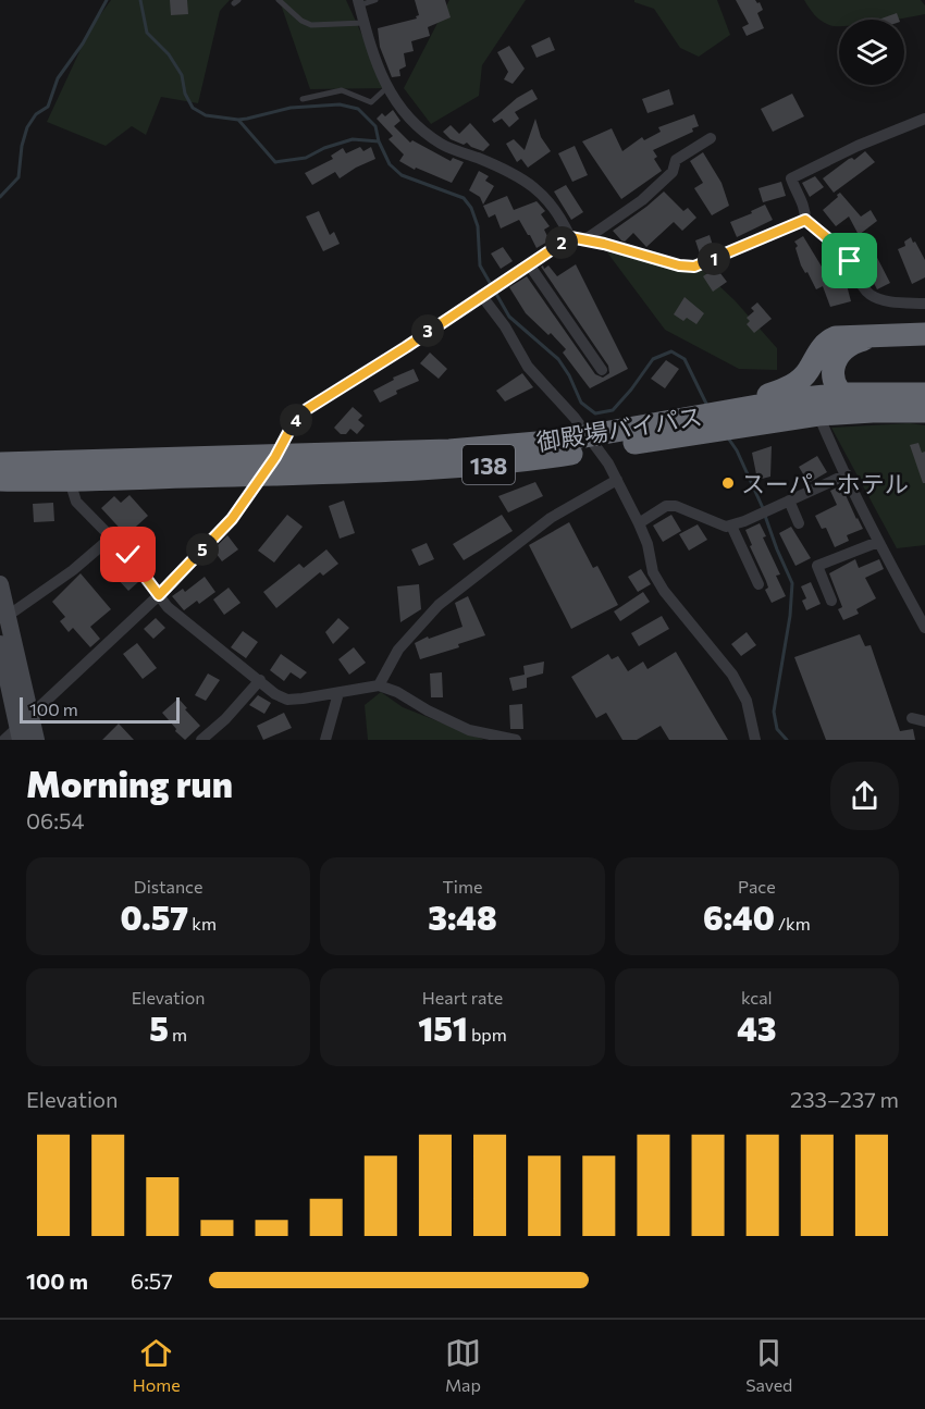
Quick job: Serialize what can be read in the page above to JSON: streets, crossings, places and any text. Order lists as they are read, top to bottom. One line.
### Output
{"streets":{"highway":["御殿場バイパス","138"]},"places":["スーパーホテル"],"scale_bar":"100 m","page":{"pins":["2","1","3","4","5"],"scale":"100 m","heading":["Morning run","06:54"],"stats":[["Distance","0.57 km"],["Time","3:48"],["Pace","6:40 /km"],["Elevation","5 m"],["Heart rate","151 bpm"],["kcal","43"]],"chart":["Elevation","233–237 m"],"list":[{"name":"100 m","note":"6:57"}],"tabs":["Home","Map","Saved"]}}
